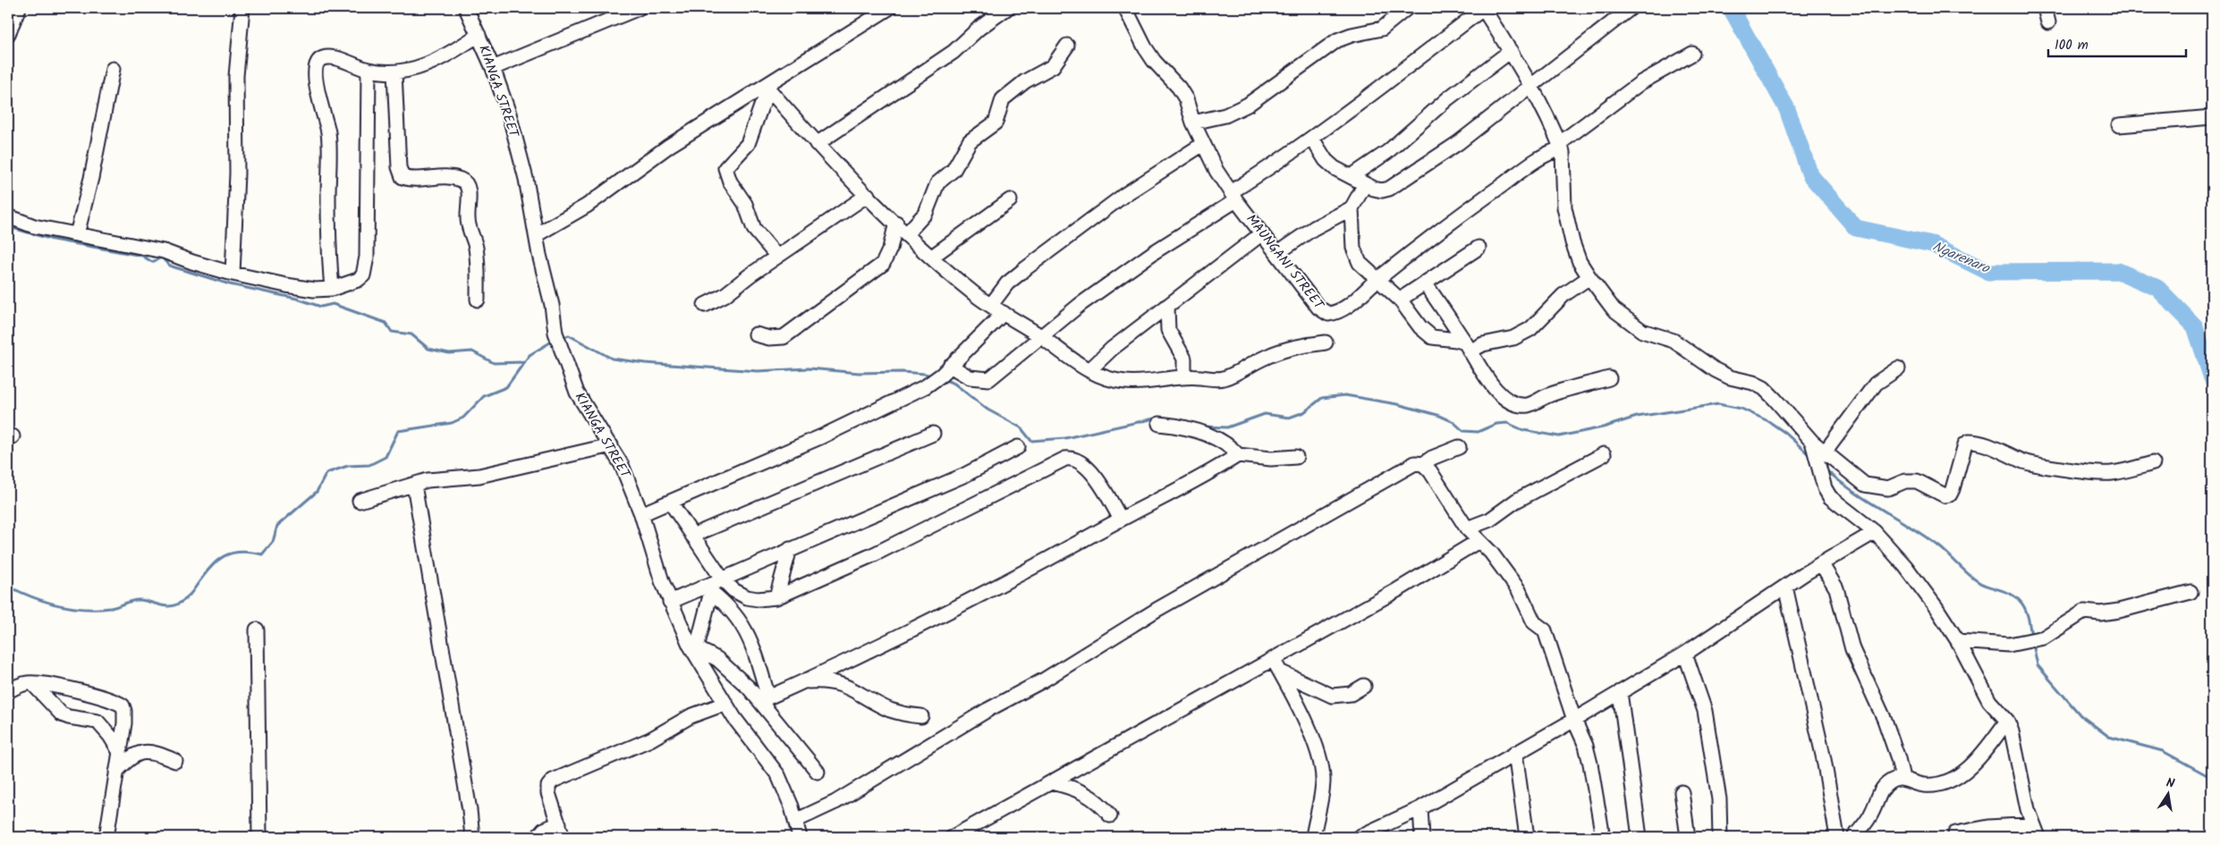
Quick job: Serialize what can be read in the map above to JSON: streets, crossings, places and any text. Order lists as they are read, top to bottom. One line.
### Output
{"streets":{"street":["KIANGA STREET","MAUNGANI STREET"]},"water":["Ngarenaro"],"scale_bar":"100 m","north":"top"}
